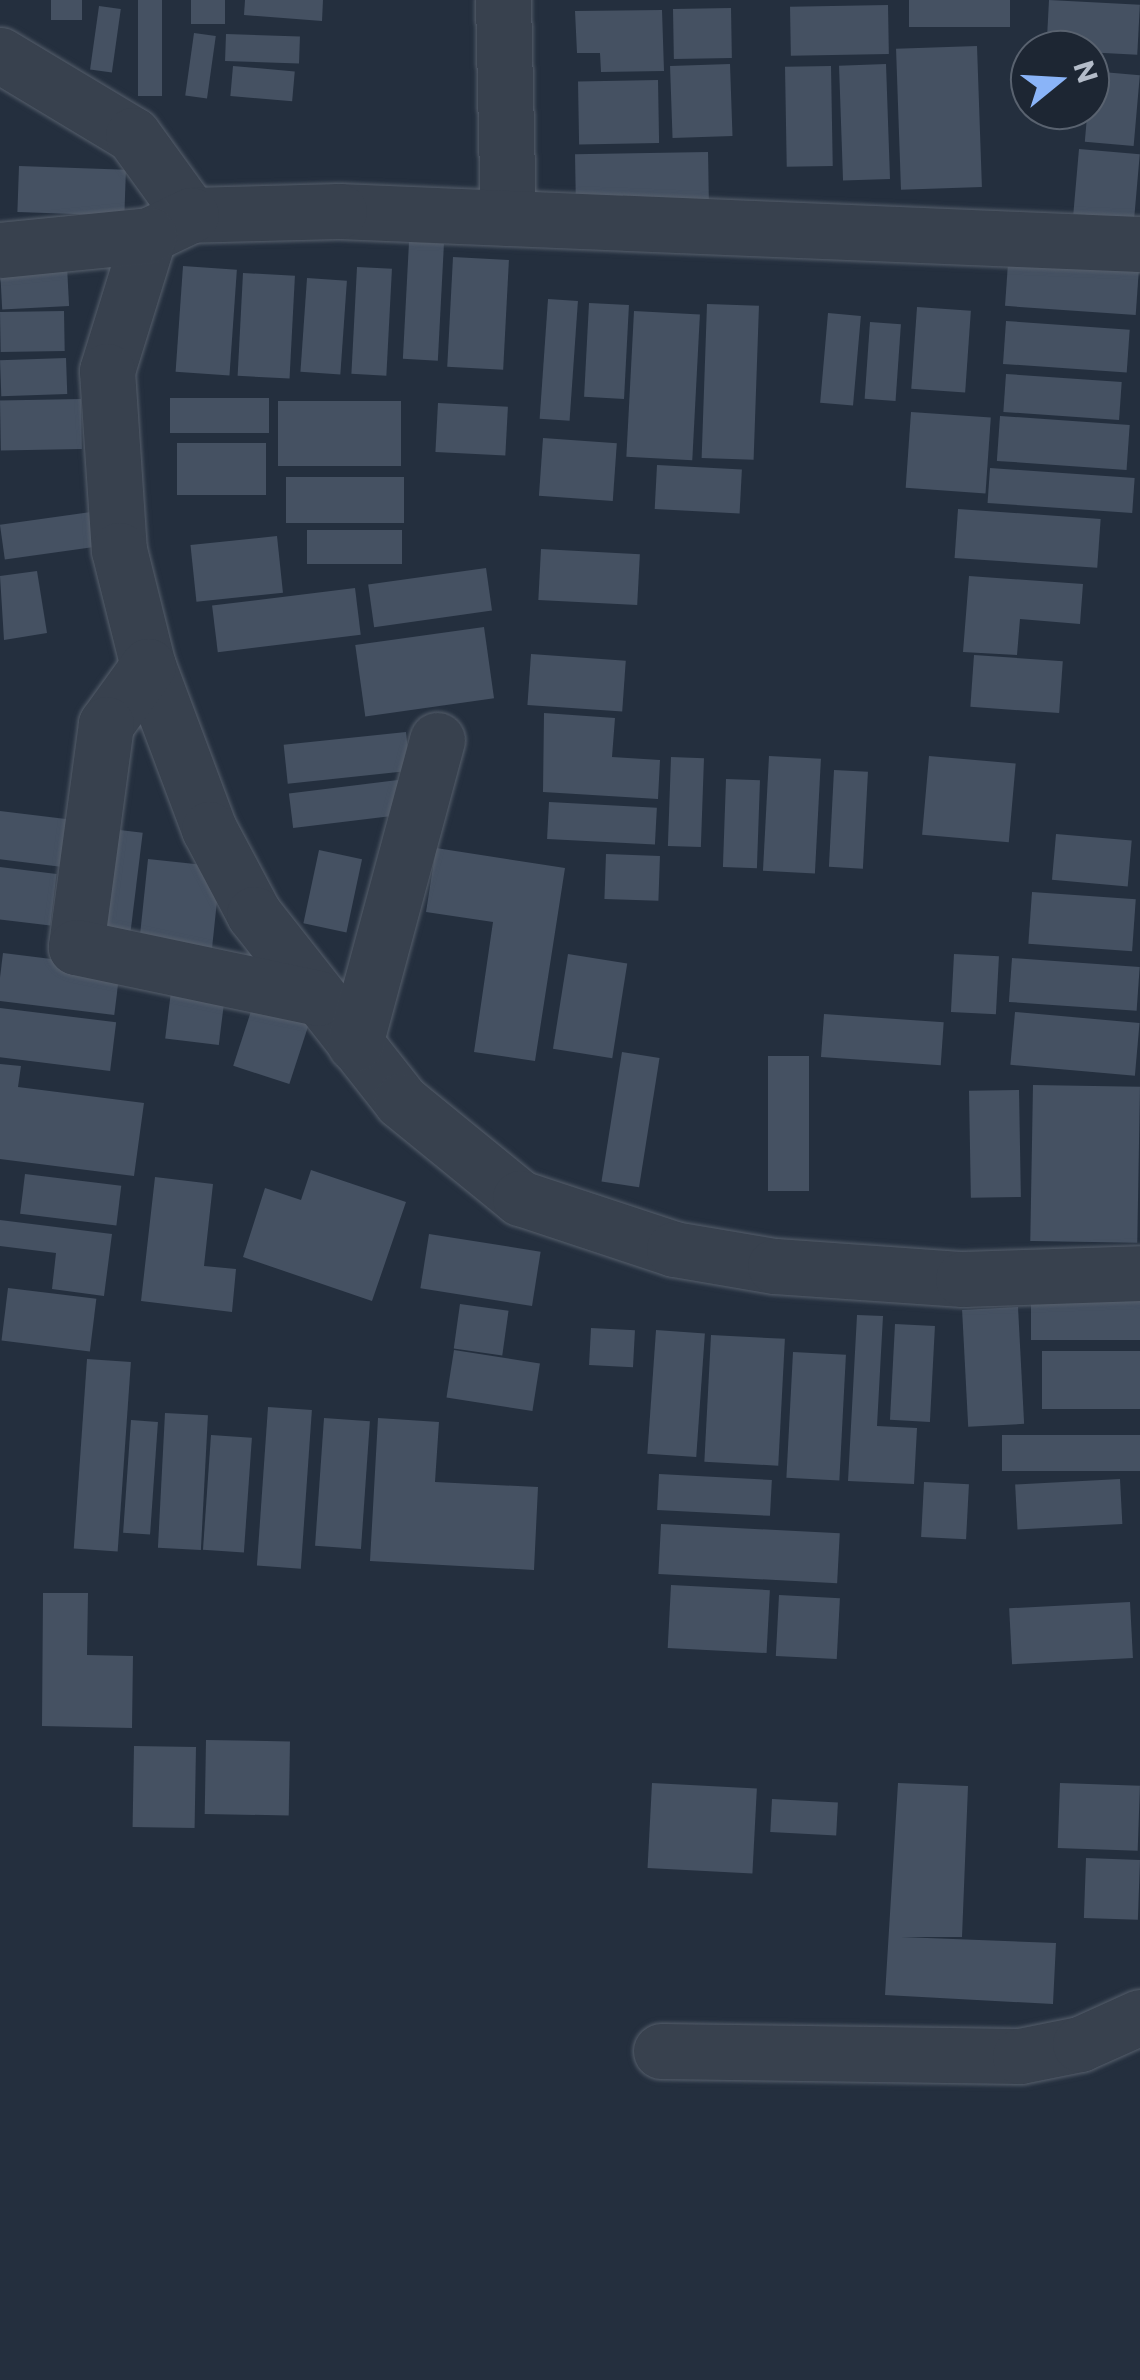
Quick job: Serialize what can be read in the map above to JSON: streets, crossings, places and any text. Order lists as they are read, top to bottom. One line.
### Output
{"north":"right"}
